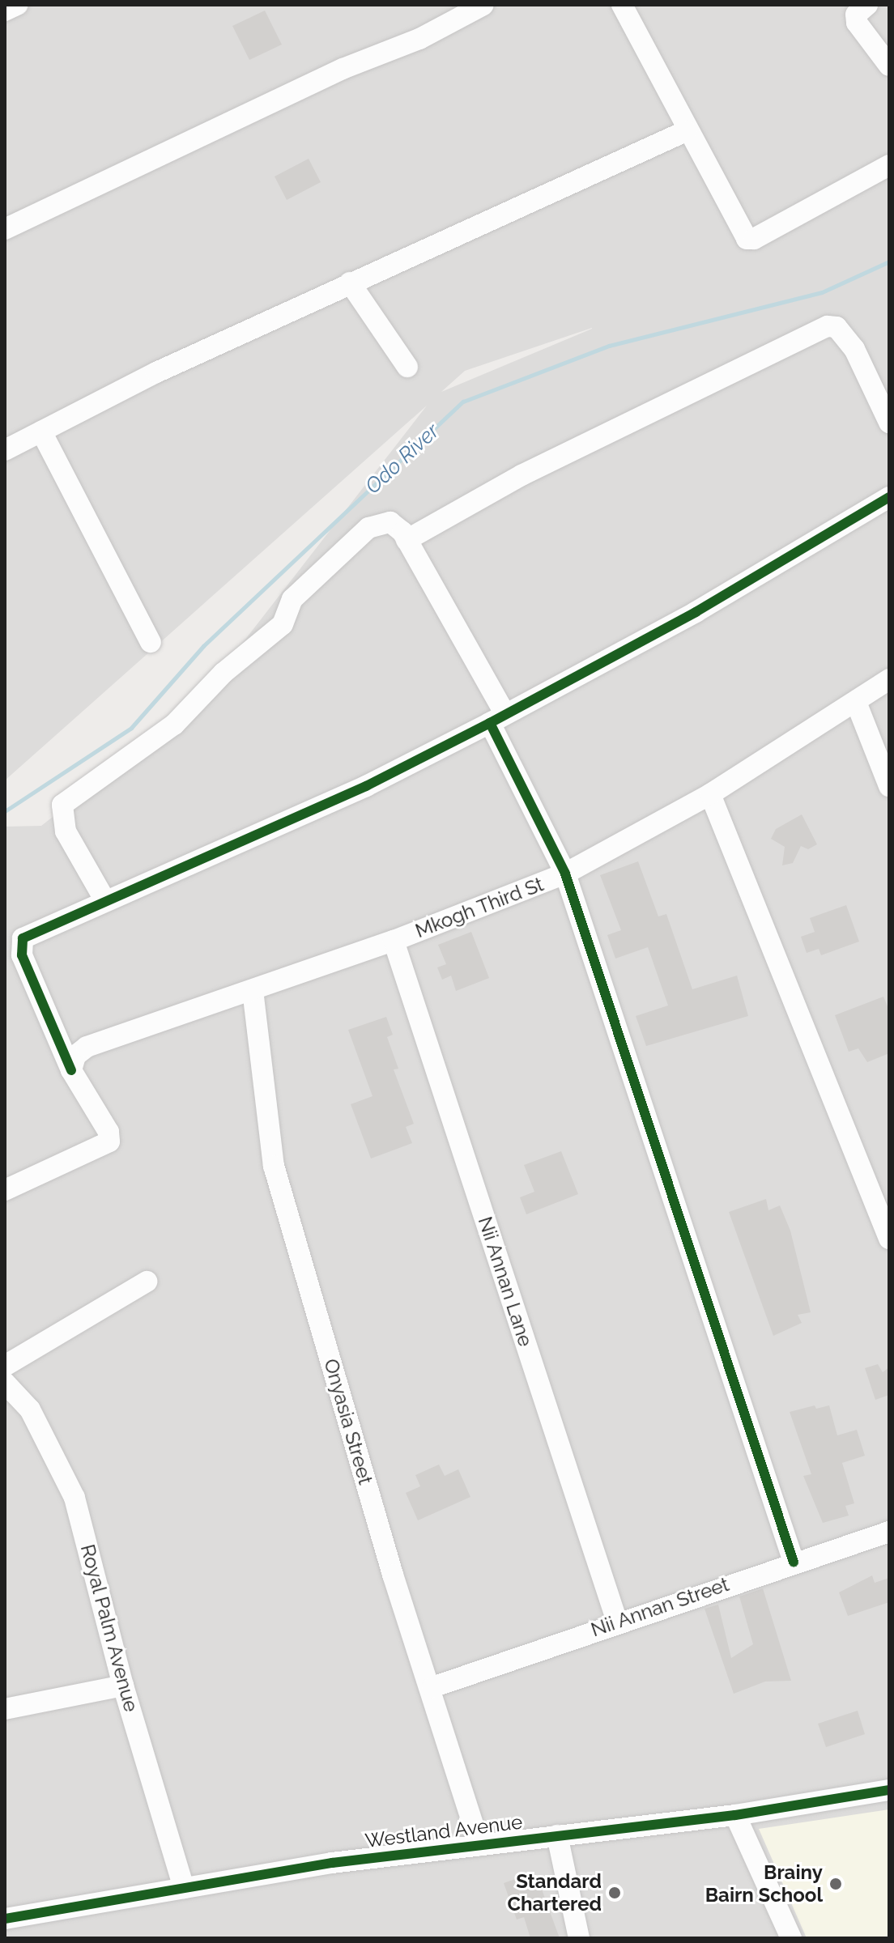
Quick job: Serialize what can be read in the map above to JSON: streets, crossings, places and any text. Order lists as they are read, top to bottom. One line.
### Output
{"streets":{"street":["Mkogh Third St","Nii Annan Lane","Onyasia Street","Nii Annan Street","Royal Palm Avenue","Westland Avenue"]},"crossings":[["Mkogh Third St","Nii Annan Lane"],["Mkogh Third St","Onyasia Street"],["Nii Annan Lane","Nii Annan Street"],["Onyasia Street","Nii Annan Street"],["Onyasia Street","Westland Avenue"],["Royal Palm Avenue","Westland Avenue"]],"water":["Odo River"],"places":["Brainy Bairn School","Standard Chartered"]}
